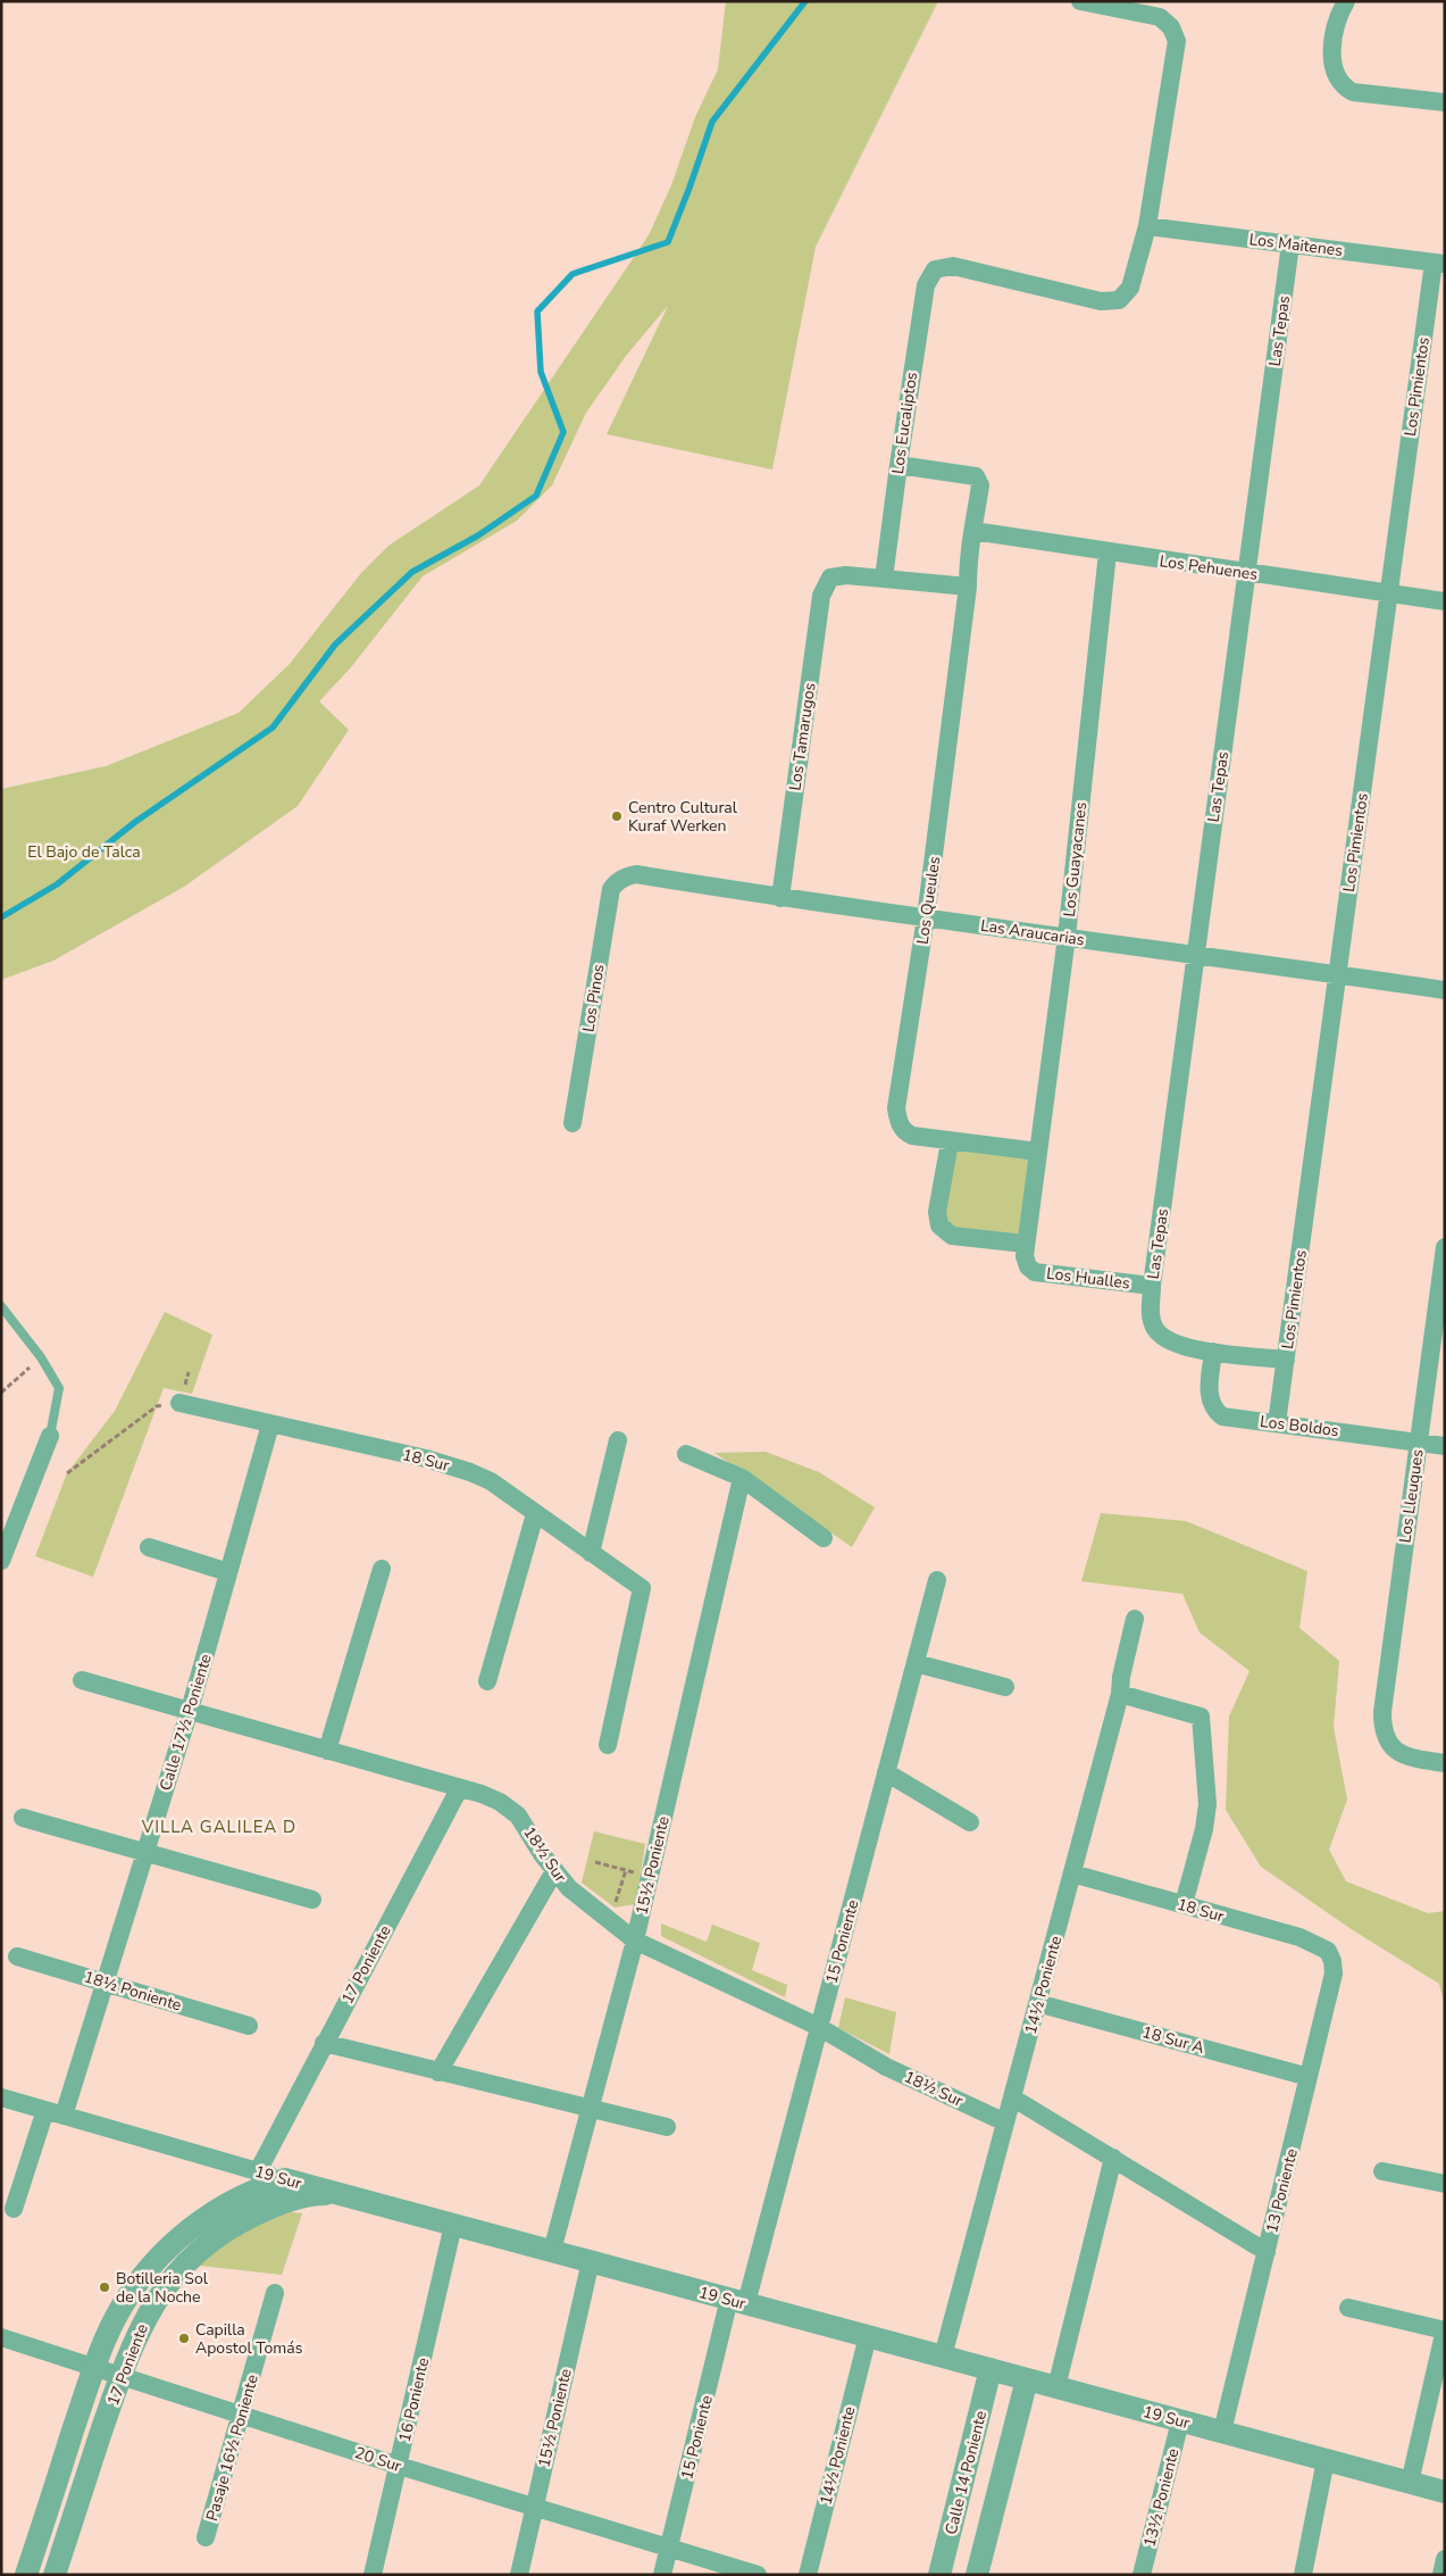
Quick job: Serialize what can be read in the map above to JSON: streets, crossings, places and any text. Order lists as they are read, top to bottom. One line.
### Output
{"streets":{"street":["Los Maitenes","Las Tepas","Los Pimientos","Los Eucaliptos","Los Pehuenes","Los Tamarugos","Los Guayacanes","Los Queules","Las Araucarias","Los Pinos","Los Hualles","Los Boldos","18 Sur","Los Lleuques","Calle 17½ Poniente","18½ Sur","15½ Poniente","15 Poniente","17 Poniente","14½ Poniente","18½ Poniente","18 Sur A","19 Sur","13 Poniente","16 Poniente","Pasaje 16½ Poniente","20 Sur","Calle 14 Poniente","13½ Poniente"]},"crossings":[["Los Maitenes","Las Tepas"],["Los Maitenes","Los Pimientos"],["Los Maitenes","Los Eucaliptos"],["Las Tepas","Los Pehuenes"],["Las Tepas","Las Araucarias"],["Las Tepas","Los Hualles"],["Las Tepas","Los Boldos"],["Los Pimientos","Los Pehuenes"],["Los Pimientos","Las Araucarias"],["Los Pimientos","Los Boldos"],["Los Eucaliptos","Los Tamarugos"],["Los Eucaliptos","Los Queules"],["Los Pehuenes","Los Guayacanes"],["Los Pehuenes","Los Queules"],["Los Tamarugos","Las Araucarias"],["Los Guayacanes","Los Queules"],["Los Guayacanes","Las Araucarias"],["Los Guayacanes","Los Hualles"],["Los Queules","Las Araucarias"],["Las Araucarias","Los Pinos"],["Los Boldos","Los Lleuques"],["18 Sur","Calle 17½ Poniente"],["18 Sur","14½ Poniente"],["18 Sur","13 Poniente"],["Calle 17½ Poniente","18½ Sur"],["Calle 17½ Poniente","18½ Poniente"],["Calle 17½ Poniente","19 Sur"],["18½ Sur","15½ Poniente"],["18½ Sur","15 Poniente"],["18½ Sur","17 Poniente"],["18½ Sur","14½ Poniente"],["15½ Poniente","19 Sur"],["15½ Poniente","20 Sur"],["15 Poniente","19 Sur"],["15 Poniente","20 Sur"],["17 Poniente","19 Sur"],["17 Poniente","20 Sur"],["14½ Poniente","18 Sur A"],["14½ Poniente","19 Sur"],["18 Sur A","13 Poniente"],["19 Sur","13 Poniente"],["19 Sur","16 Poniente"],["19 Sur","Calle 14 Poniente"],["19 Sur","13½ Poniente"],["16 Poniente","20 Sur"],["Pasaje 16½ Poniente","20 Sur"]],"districts":["VILLA GALILEA D"],"parks":["El Bajo de Talca"],"places":["Centro Cultural Kuraf Werken","Botilleria Sol de la Noche","Capilla Apostol Tomás"]}
